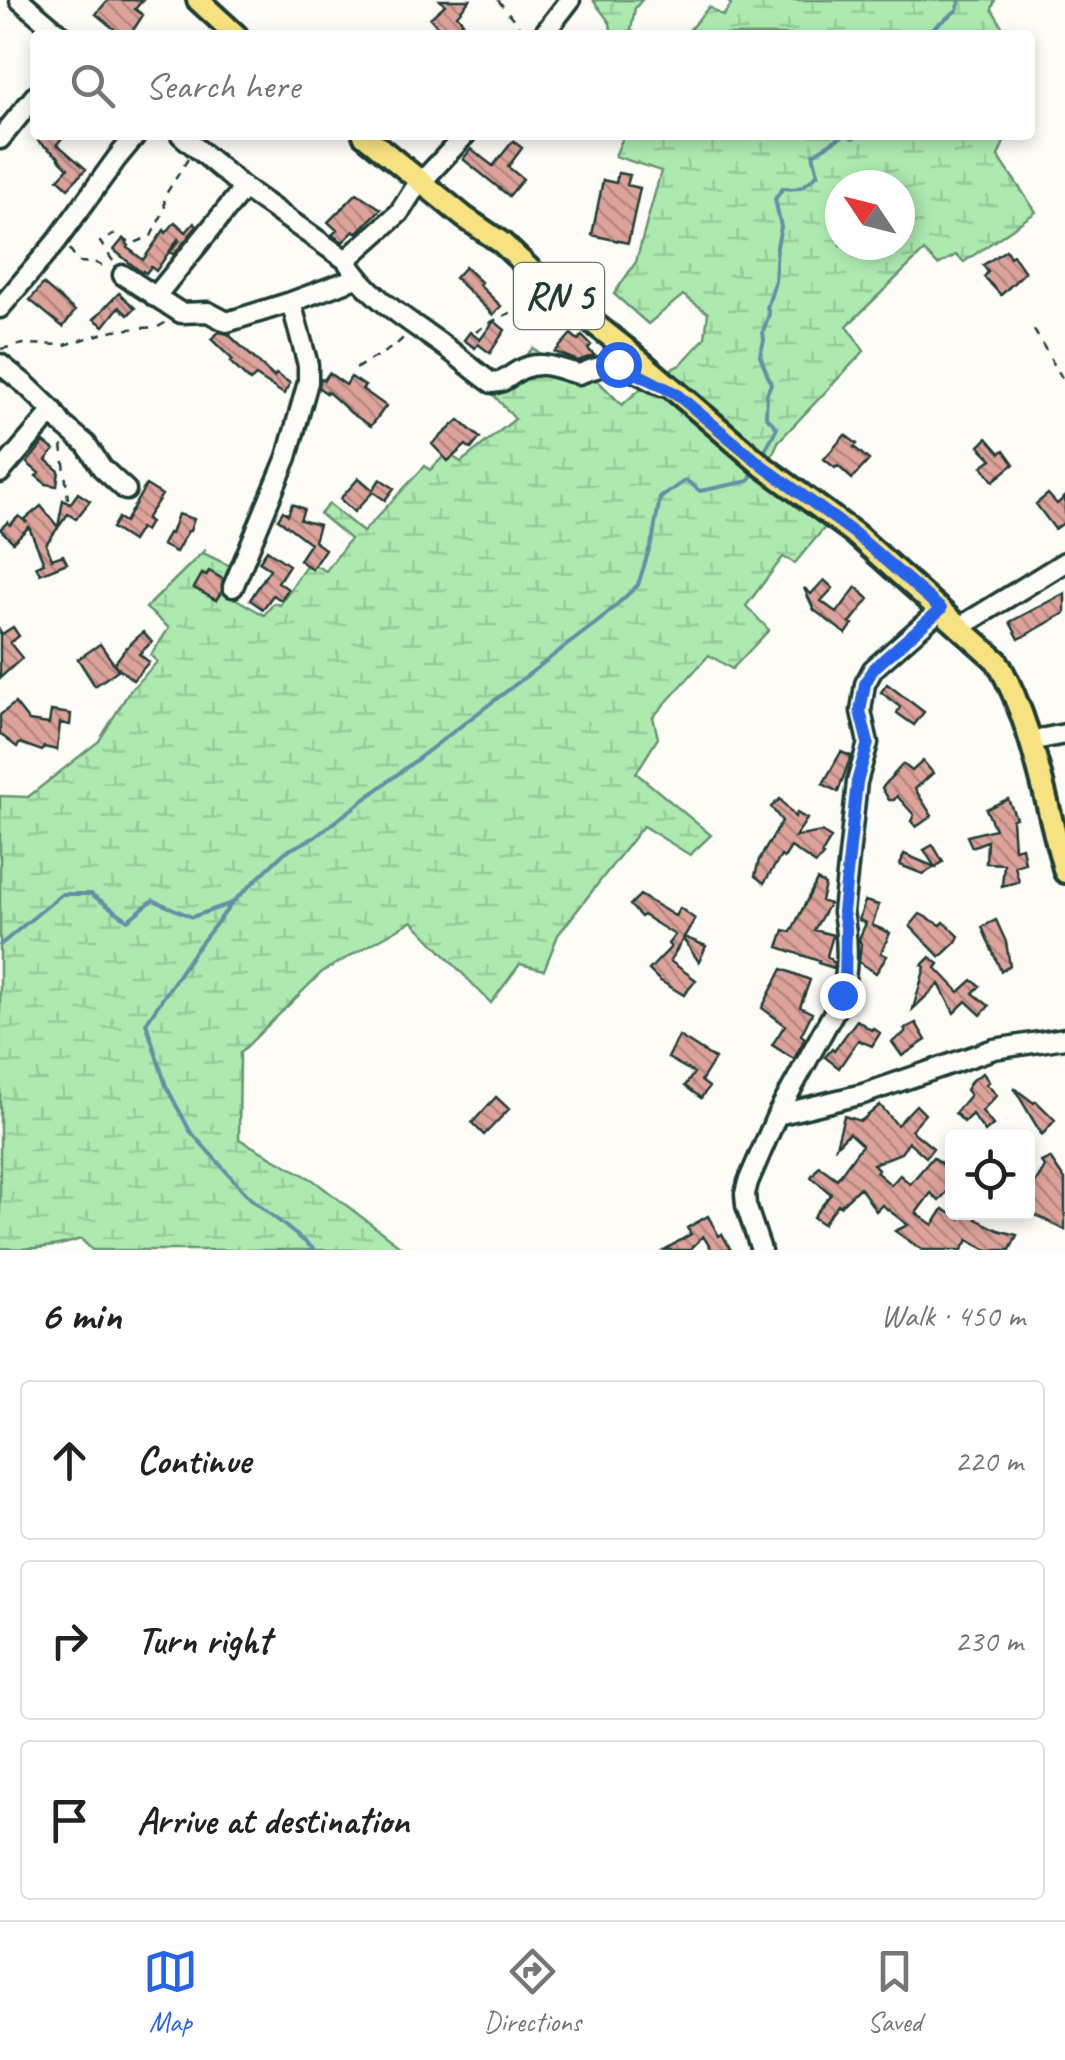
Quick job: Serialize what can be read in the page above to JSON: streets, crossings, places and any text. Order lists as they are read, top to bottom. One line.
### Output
{"streets":{"main road":["RN 5"]},"north":"top left","page":{"search":"Search here","heading":["6 min","Walk · 450 m"],"list":[["Continue","220 m"],["Turn right","230 m"],"Arrive at destination"],"nav":["Map","Directions","Saved"]}}
